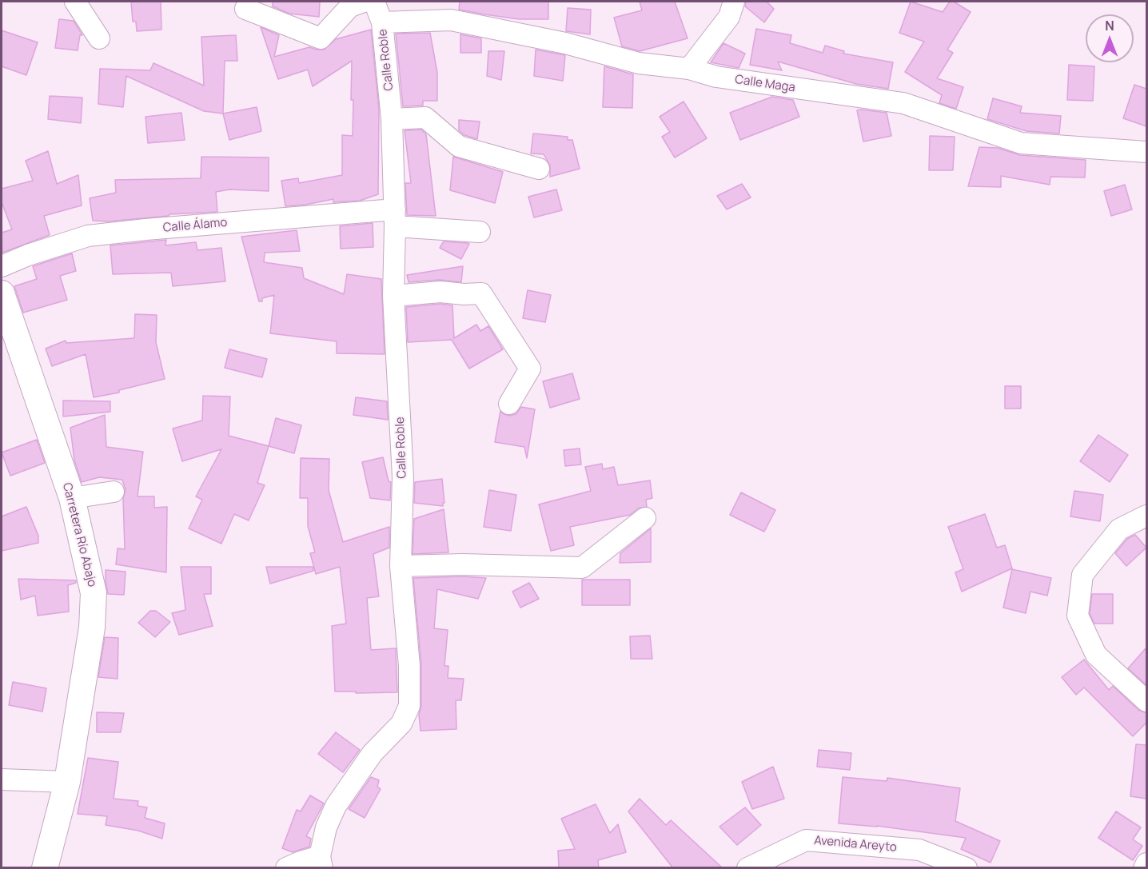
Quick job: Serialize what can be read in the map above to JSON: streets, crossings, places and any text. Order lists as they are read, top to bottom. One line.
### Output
{"streets":{"street":["Calle Roble","Calle Maga","Calle Álamo","Carretera Río Abajo","Avenida Areyto"]},"crossings":[["Calle Roble","Calle Maga"],["Calle Roble","Calle Álamo"]],"north":"top"}
